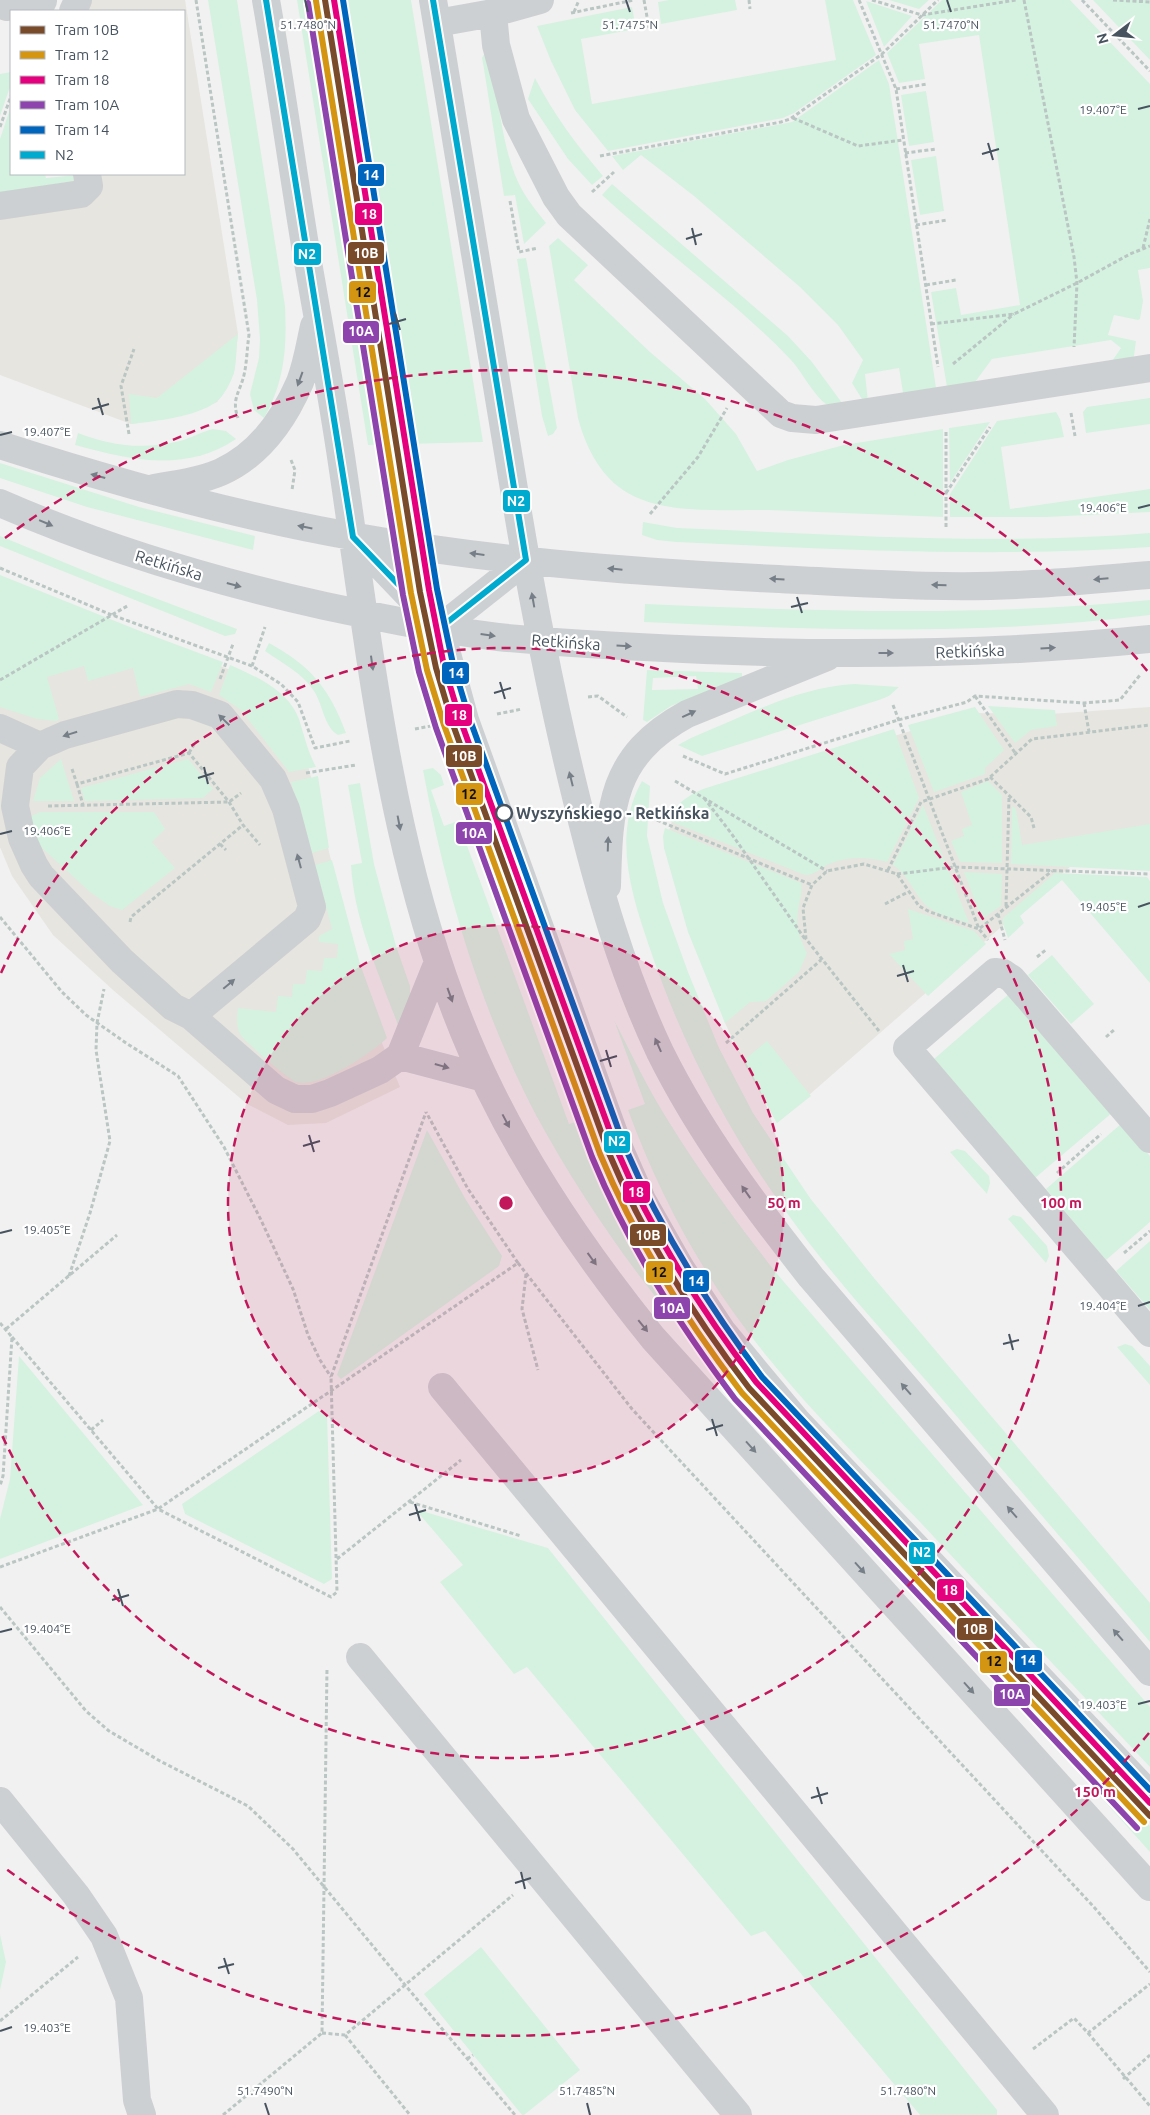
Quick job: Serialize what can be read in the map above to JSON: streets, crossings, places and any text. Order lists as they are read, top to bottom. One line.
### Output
{"streets":{"street":["Retkińska"]},"places":["Wyszyńskiego - Retkińska"],"lines":["tram line 10B","tram line 18","tram line 14","transit line N2","tram line 12","tram line 10A"],"legend":["Tram 10B","Tram 12","Tram 18","Tram 10A","Tram 14","N2"],"north":"left","coordinates":["51.7480°N","51.7475°N","51.7470°N","19.407°E","19.406°E","19.405°E","19.404°E","19.403°E","51.7490°N","51.7485°N"],"rings":["50 m","100 m","150 m"]}
